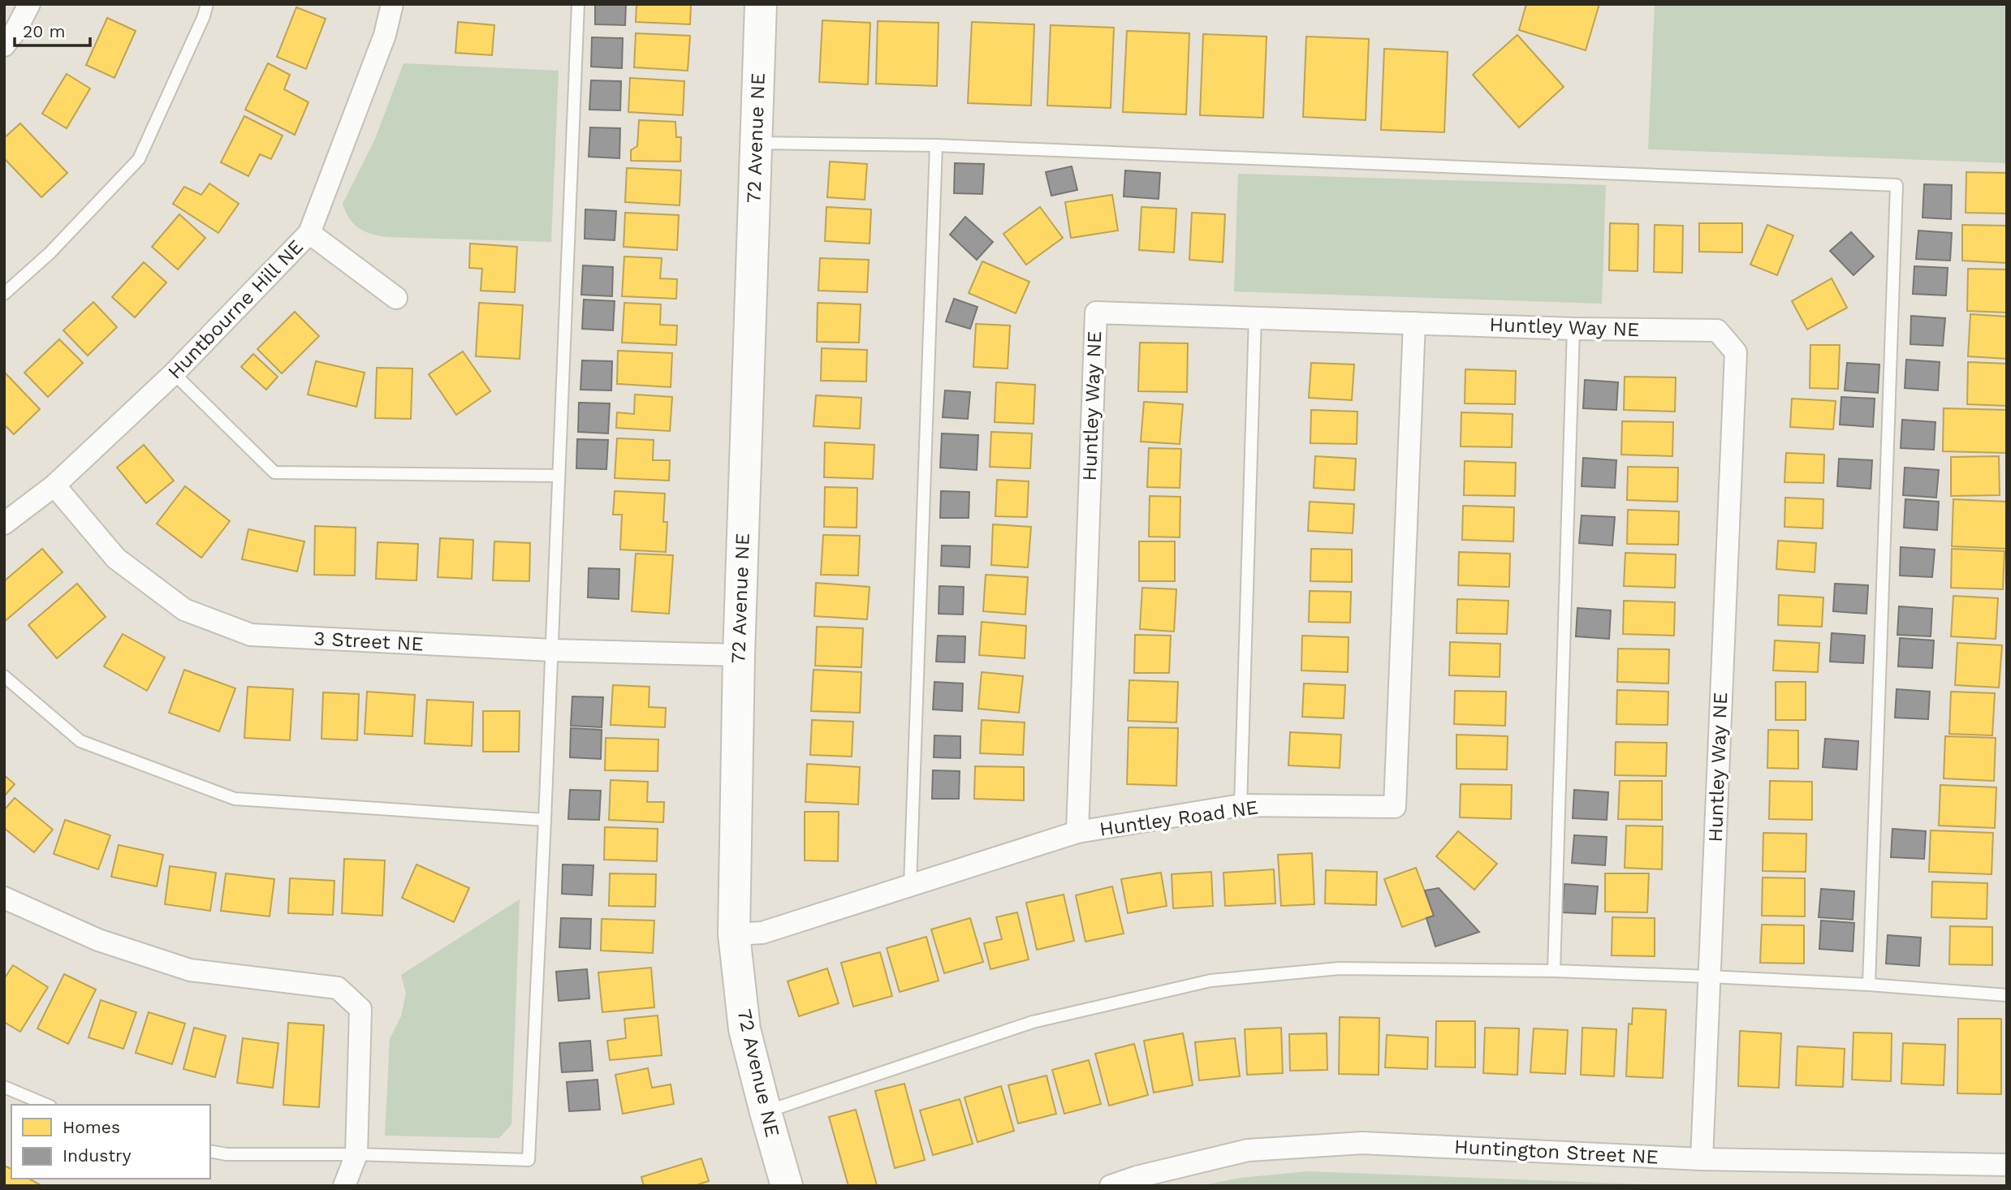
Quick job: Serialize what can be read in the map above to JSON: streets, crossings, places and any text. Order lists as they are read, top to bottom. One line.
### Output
{"streets":{"street":["72 Avenue NE","Huntbourne Hill NE","Huntley Way NE","3 Street NE","Huntley Road NE","Huntington Street NE"]},"crossings":[["72 Avenue NE","3 Street NE"],["72 Avenue NE","Huntley Road NE"],["Huntbourne Hill NE","3 Street NE"],["Huntley Way NE","Huntley Road NE"],["Huntley Way NE","Huntington Street NE"]],"legend":["Homes","Industry"],"scale_bar":"20 m"}
